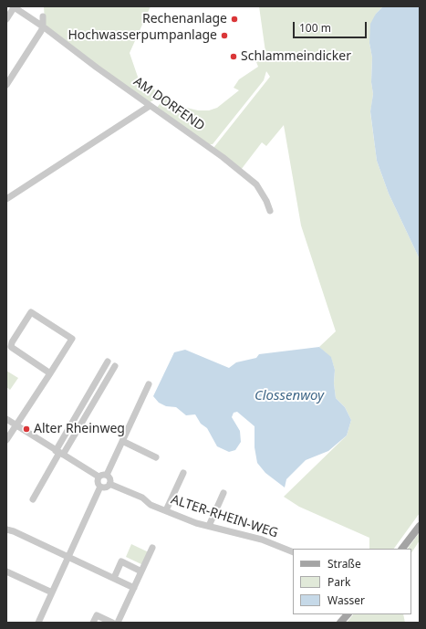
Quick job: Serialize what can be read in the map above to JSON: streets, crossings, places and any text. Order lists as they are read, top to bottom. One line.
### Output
{"streets":{"street":["AM DORFEND","ALTER-RHEIN-WEG"]},"water":["Clossenwoy"],"places":["Rechenanlage","Hochwasserpumpanlage","Schlammeindicker","Alter Rheinweg"],"legend":["Straße","Park","Wasser"],"scale_bar":"100 m"}
